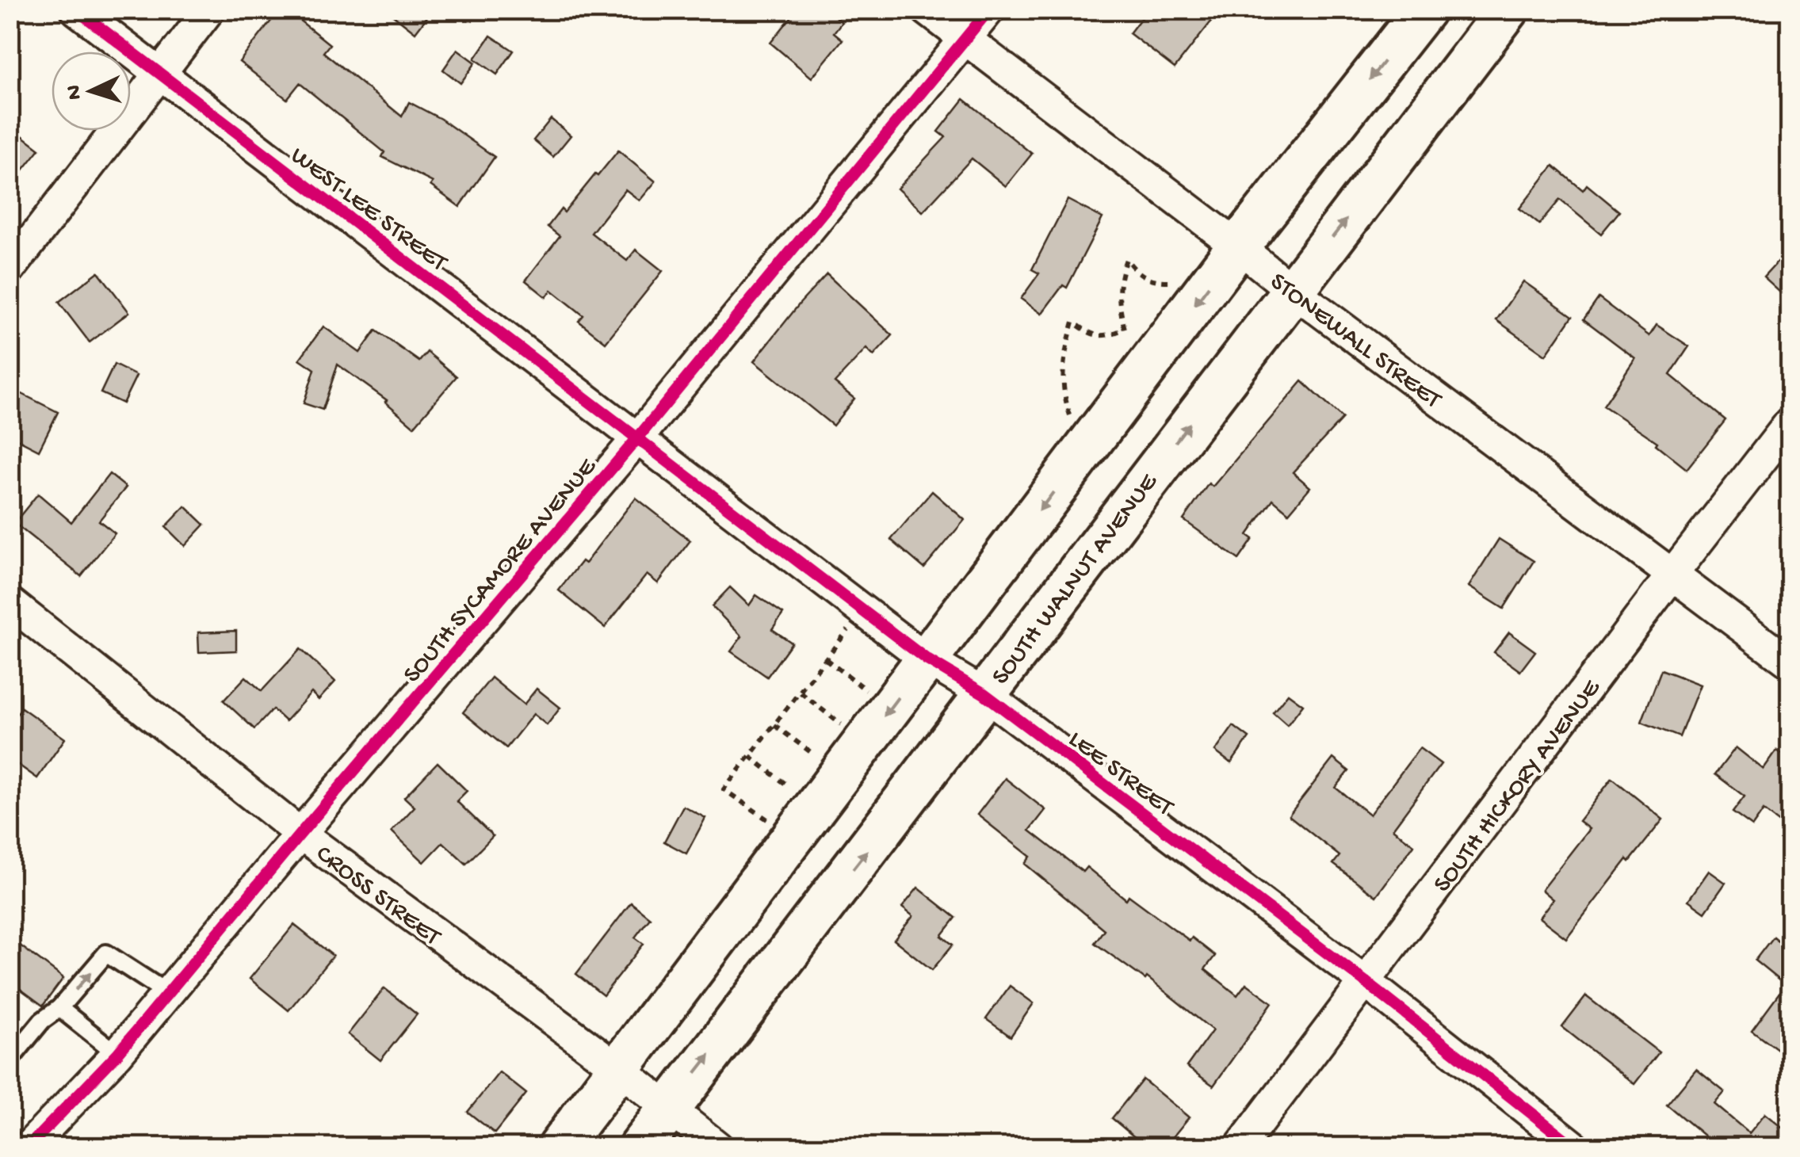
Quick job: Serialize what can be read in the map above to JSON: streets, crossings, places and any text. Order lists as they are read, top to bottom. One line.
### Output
{"streets":{"main road":["SOUTH WALNUT AVENUE"],"street":["WEST LEE STREET","STONEWALL STREET","SOUTH SYCAMORE AVENUE","LEE STREET","SOUTH HICKORY AVENUE","CROSS STREET"]},"crossings":[["WEST LEE STREET","SOUTH SYCAMORE AVENUE"],["WEST LEE STREET","LEE STREET"],["STONEWALL STREET","SOUTH SYCAMORE AVENUE"],["STONEWALL STREET","SOUTH WALNUT AVENUE"],["STONEWALL STREET","SOUTH HICKORY AVENUE"],["SOUTH SYCAMORE AVENUE","LEE STREET"],["SOUTH SYCAMORE AVENUE","CROSS STREET"],["SOUTH WALNUT AVENUE","LEE STREET"],["SOUTH WALNUT AVENUE","CROSS STREET"],["LEE STREET","SOUTH HICKORY AVENUE"]],"north":"left"}
